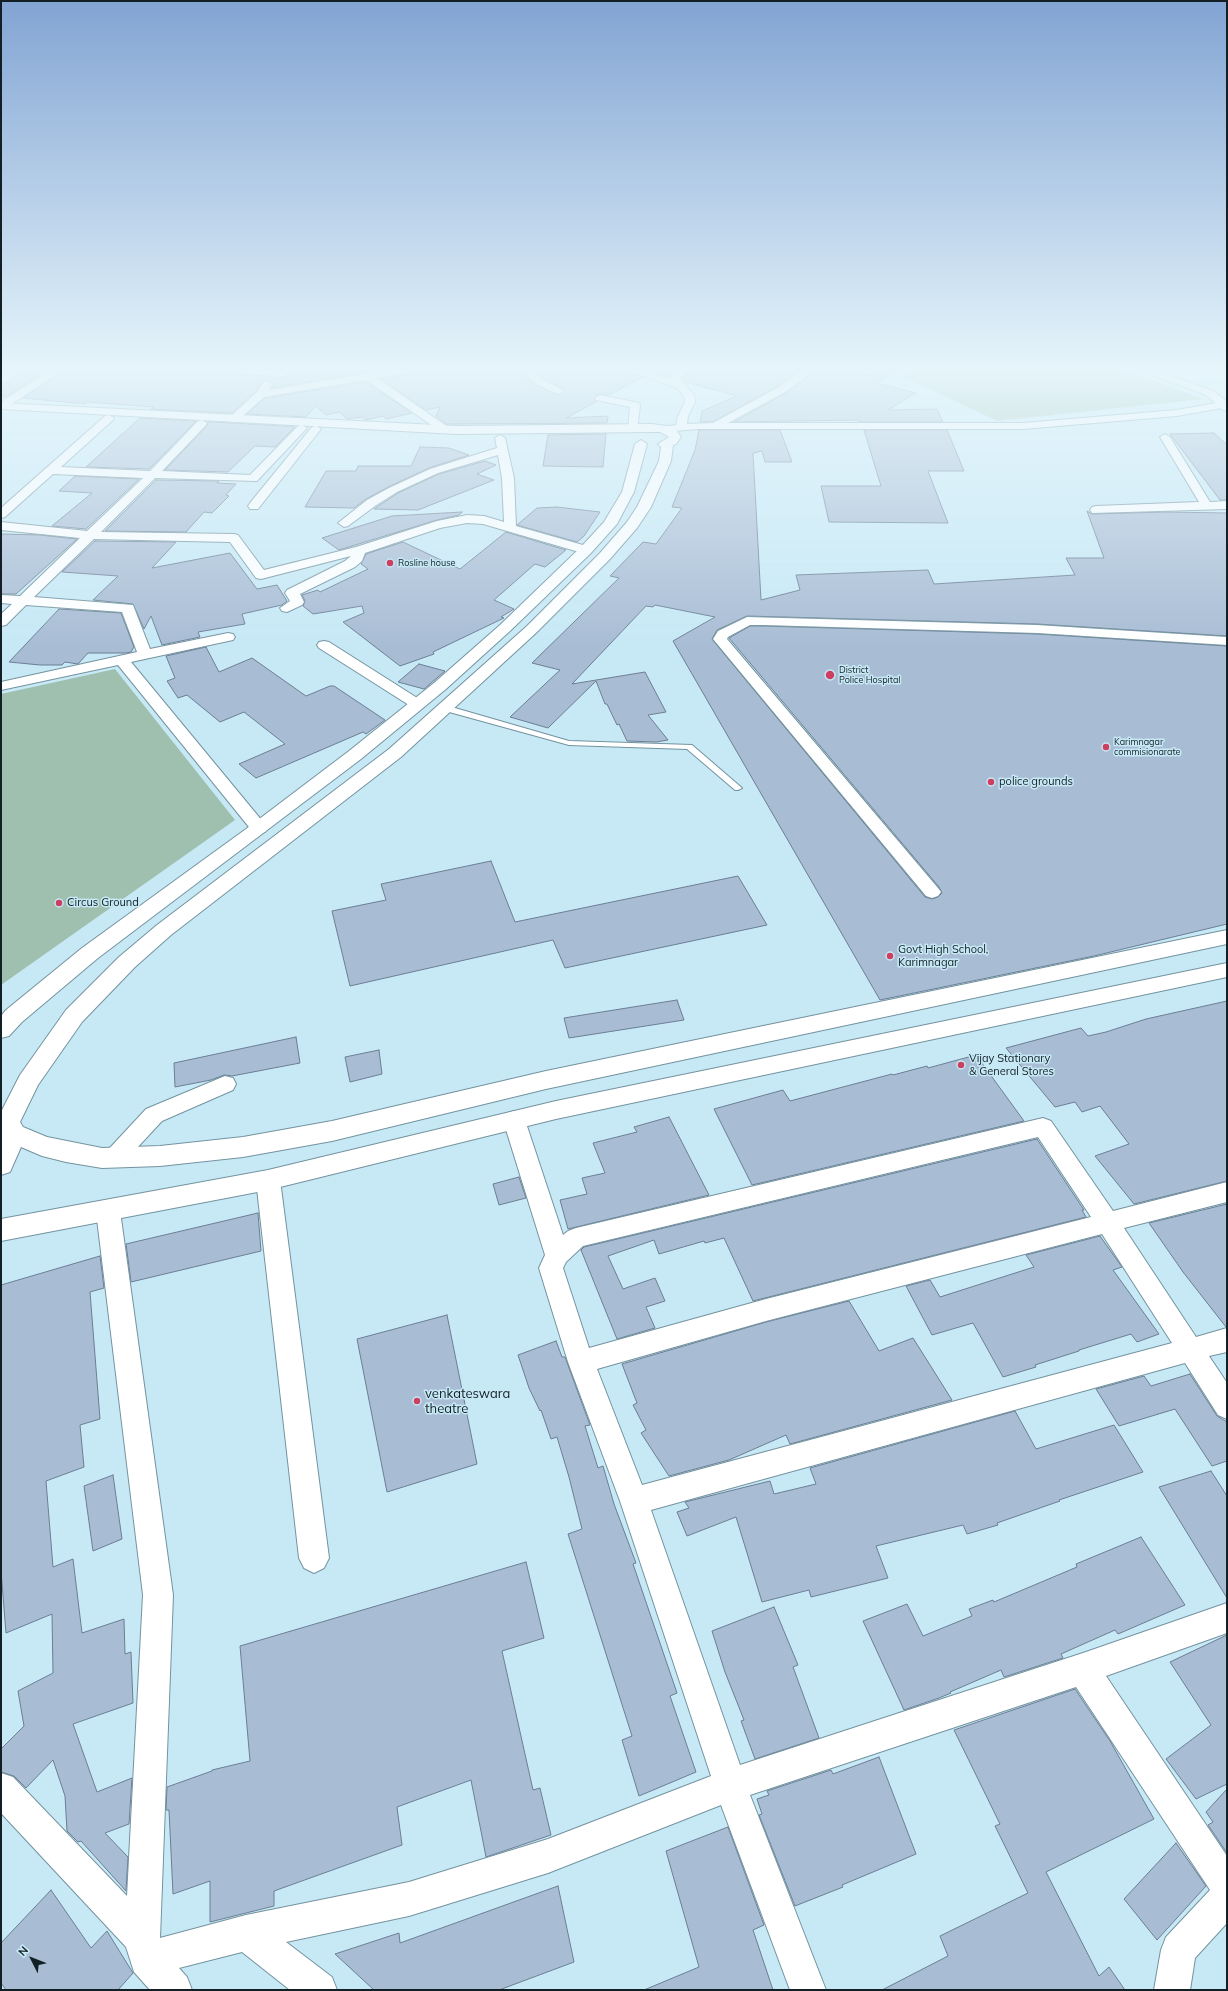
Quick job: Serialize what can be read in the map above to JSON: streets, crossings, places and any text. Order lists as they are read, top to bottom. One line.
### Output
{"places":["Rosline house","District Police Hospital","Karimnagar commisionarate","police grounds","Circus Ground","Govt High School, Karimnagar","Vijay Stationary & General Stores","venkateswara theatre"],"north":"top left"}
